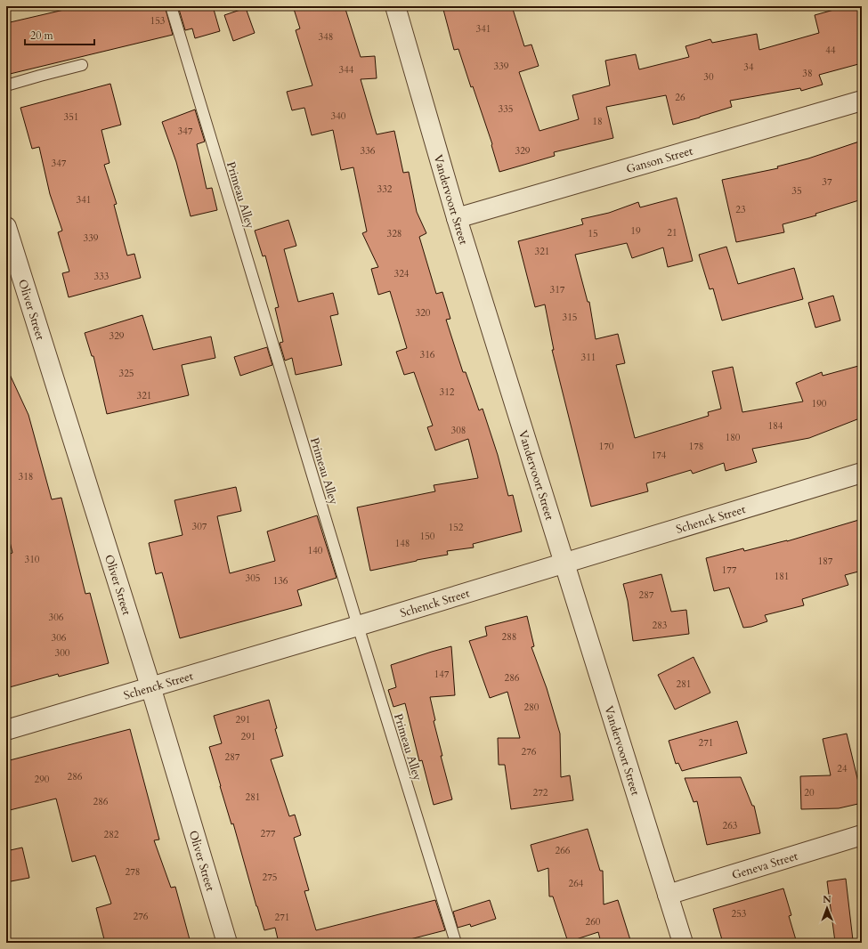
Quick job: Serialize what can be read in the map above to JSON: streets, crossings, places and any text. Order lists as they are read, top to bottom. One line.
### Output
{"streets":{"street":["Ganson Street","Vandervoort Street","Oliver Street","Schenck Street","Geneva Street"],"lane":["Primeau Alley"]},"crossings":[["Ganson Street","Vandervoort Street"],["Primeau Alley","Schenck Street"],["Vandervoort Street","Schenck Street"],["Vandervoort Street","Geneva Street"],["Oliver Street","Schenck Street"]],"house_numbers":["153","341","348","44","339","34","344","38","30","26","335","340","351","18","347","336","329","347","37","332","35","341","23","19","21","328","15","339","321","324","333","317","320","315","329","316","311","325","312","321","190","184","308","180","170","178","174","318","307","152","150","148","140","310","187","177","181","305","136","287","306","283","288","306","300","147","286","281","280","291","291","271","276","287","24","286","290","272","20","281","286","263","277","282","266","278","275","264","253","276","271","260"],"scale_bar":"20 m","north":"top"}
